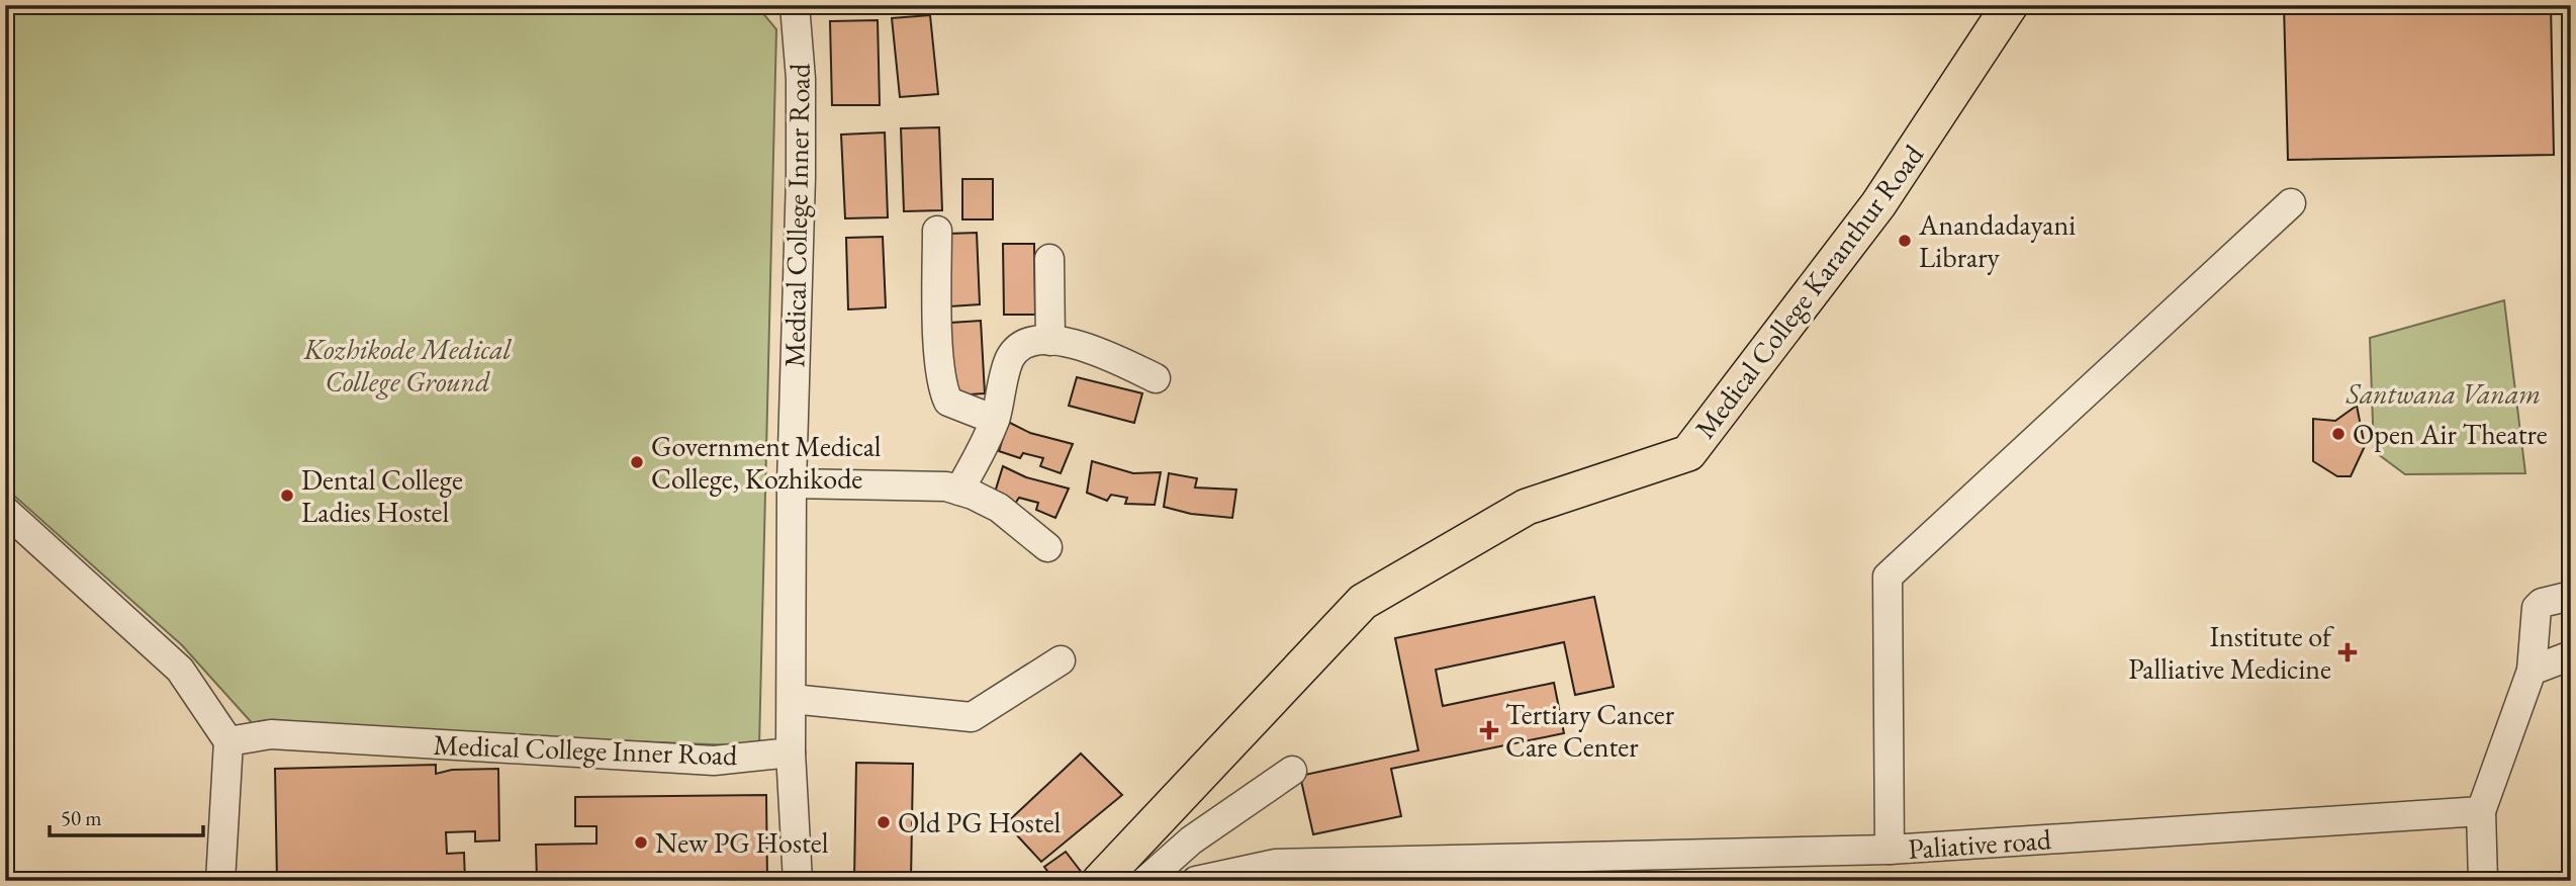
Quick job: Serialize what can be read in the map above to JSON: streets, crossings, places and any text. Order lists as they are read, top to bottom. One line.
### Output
{"streets":{"main road":["Medical College Karanthur Road"],"street":["Medical College Inner Road","Paliative road"]},"parks":["Kozhikode Medical College Ground","Santwana Vanam"],"places":{"other":["Anandadayani Library","Open Air Theatre","Government Medical College, Kozhikode","Dental College Ladies Hostel","Old PG Hostel","New PG Hostel"],"health":["Institute of Palliative Medicine","Tertiary Cancer Care Center"]},"scale_bar":"50 m"}
